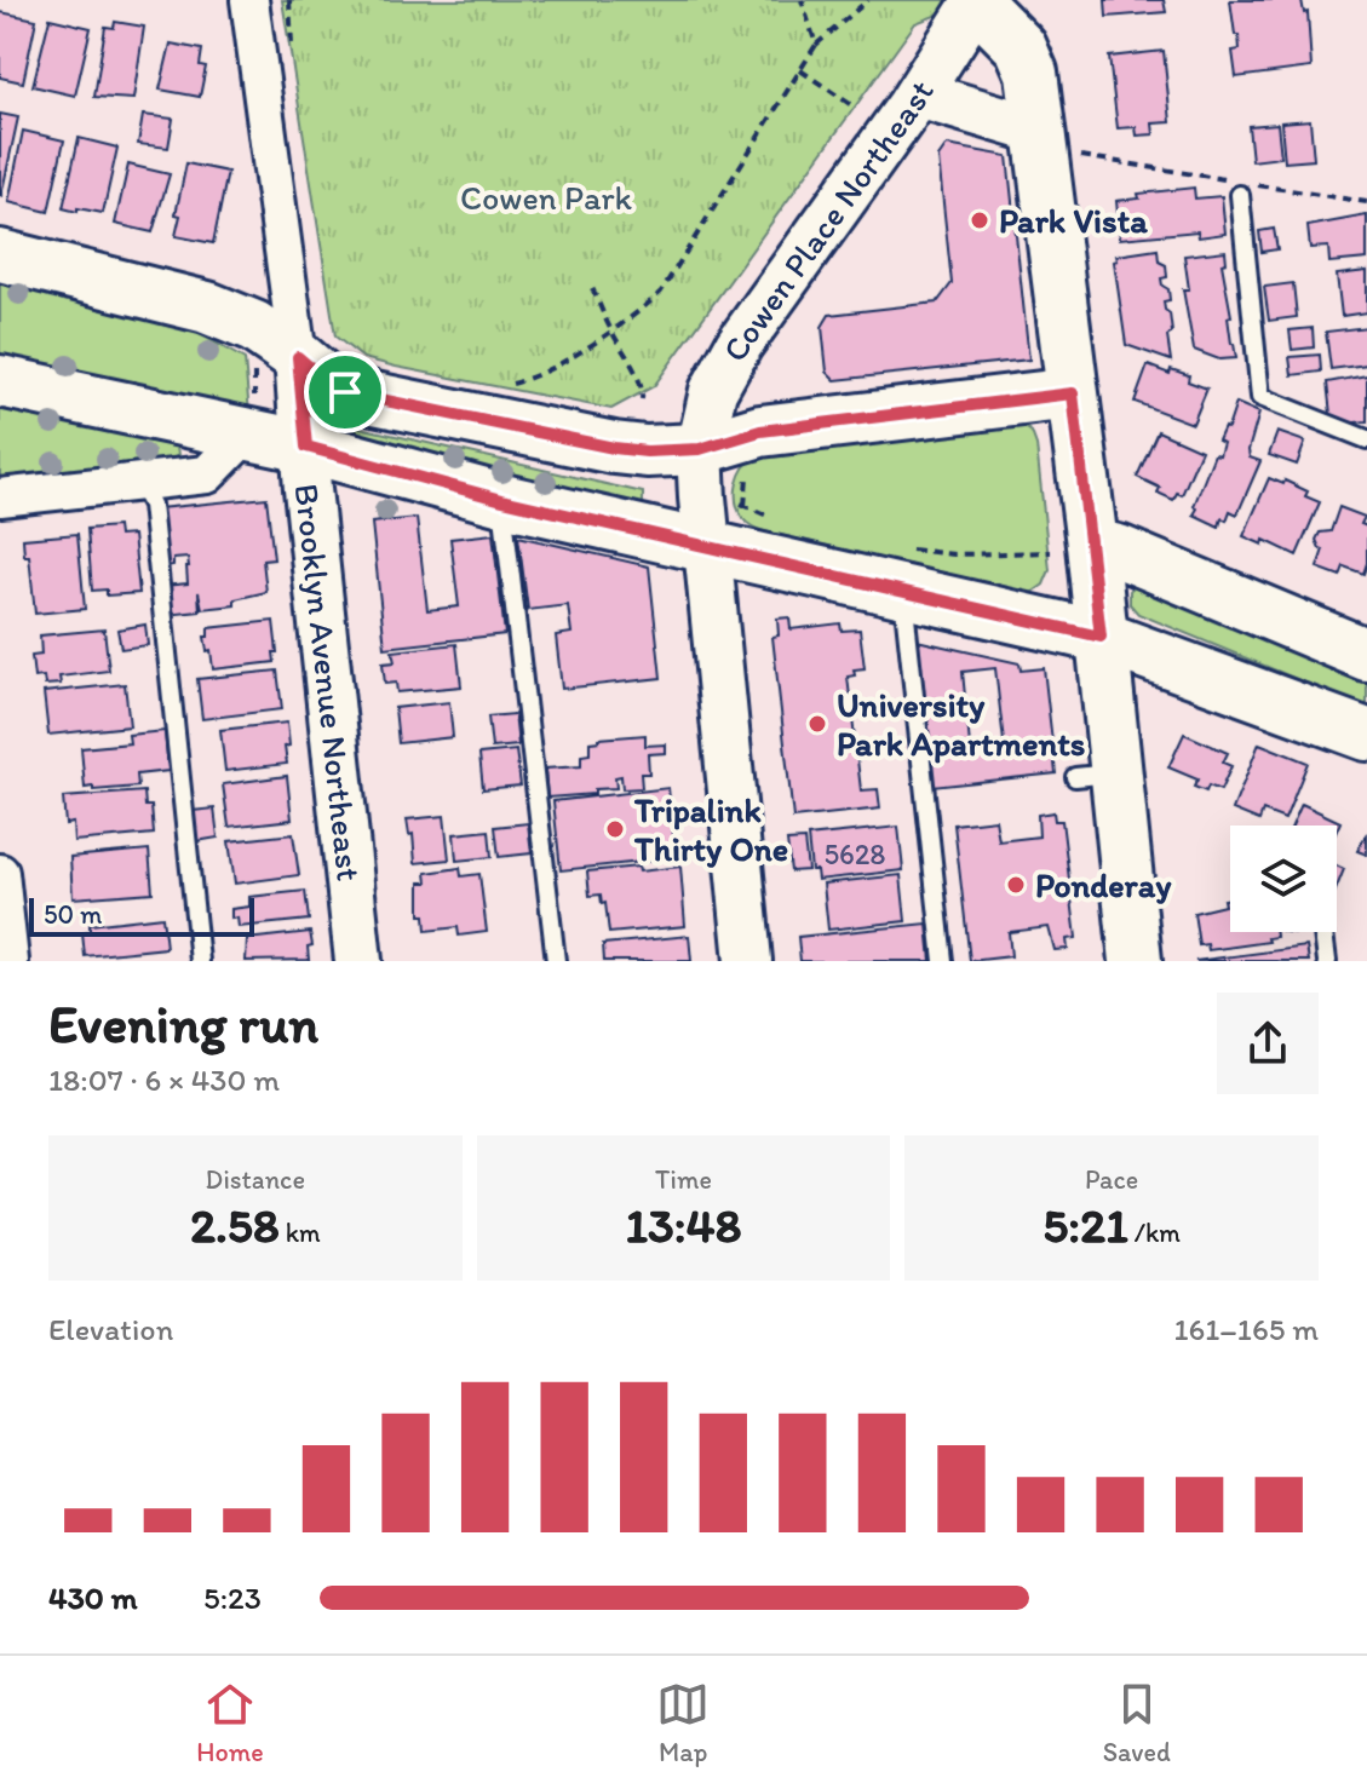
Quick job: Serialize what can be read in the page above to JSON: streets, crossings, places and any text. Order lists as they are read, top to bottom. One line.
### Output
{"streets":{"street":["Cowen Place Northeast","Brooklyn Avenue Northeast"]},"parks":["Cowen Park"],"places":["Park Vista","University Park Apartments","Tripalink Thirty One","Ponderay"],"house_numbers":["5628"],"scale_bar":"50 m","page":{"scale":"50 m","heading":["Evening run","18:07 · 6 × 430 m"],"stats":[["Distance","2.58 km"],["Time","13:48"],["Pace","5:21 /km"]],"chart":["Elevation","161–165 m"],"list":[{"name":"430 m","note":"5:23"}],"tabs":["Home","Map","Saved"]}}
